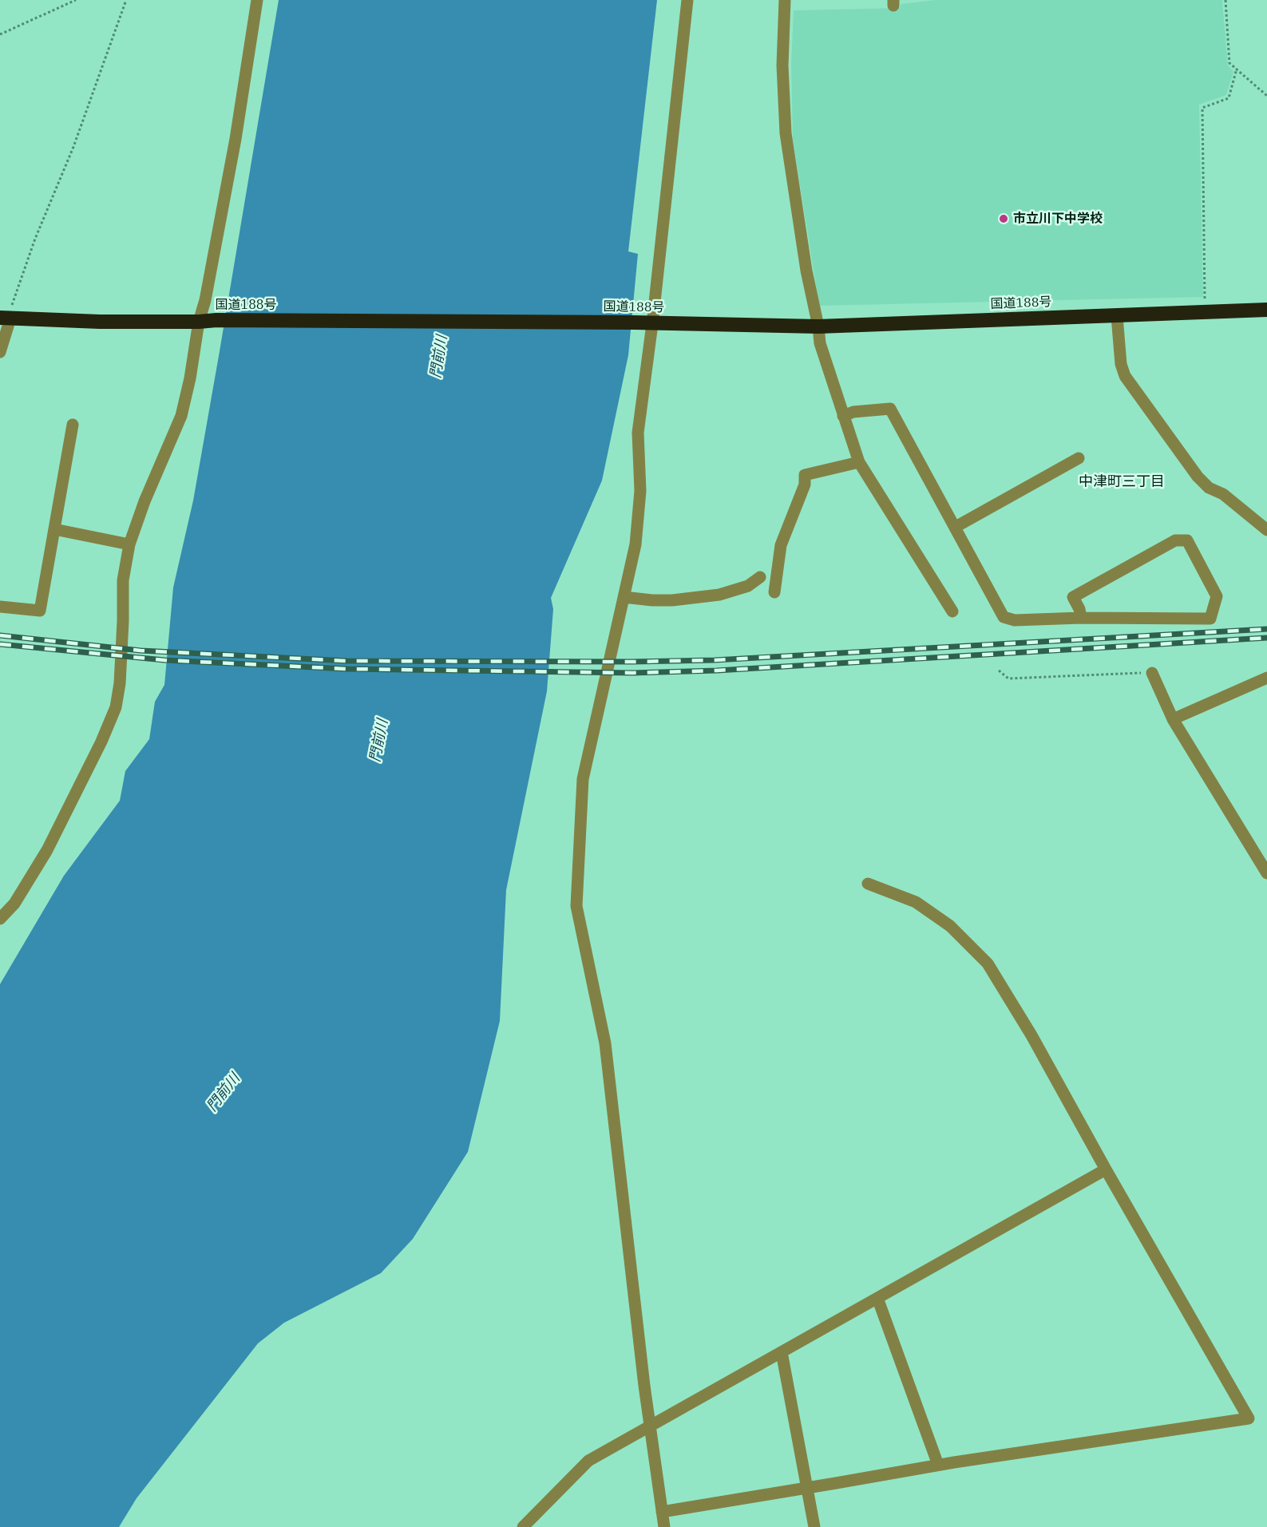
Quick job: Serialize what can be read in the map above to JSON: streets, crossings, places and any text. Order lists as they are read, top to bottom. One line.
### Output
{"streets":{"highway":["国道188号"]},"districts":["中津町三丁目"],"water":["門前川"],"places":["市立川下中学校"]}
